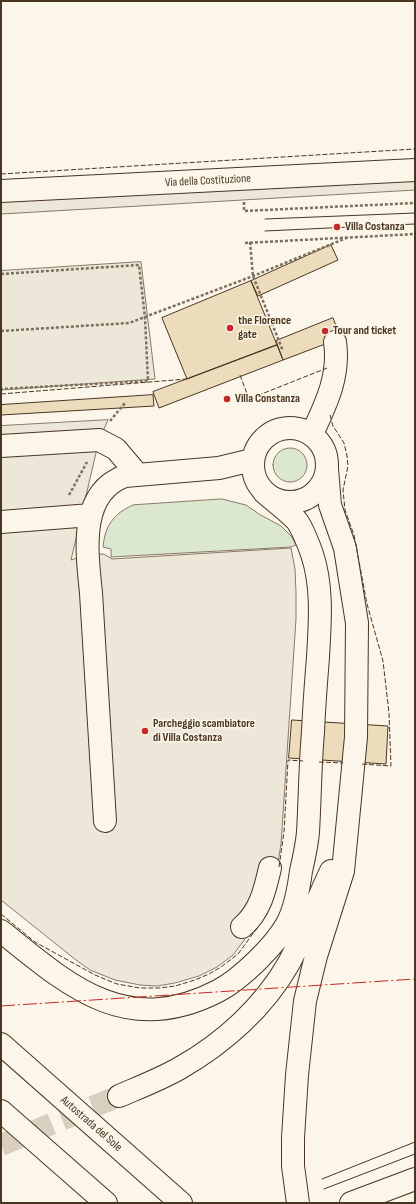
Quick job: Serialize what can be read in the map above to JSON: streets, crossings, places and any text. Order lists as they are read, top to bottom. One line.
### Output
{"streets":{"main road":["Via della Costituzione","Autostrada del Sole"]},"places":["Villa Costanza","the Florence gate","Tour and ticket","Villa Constanza","Parcheggio scambiatore di Villa Costanza"]}
